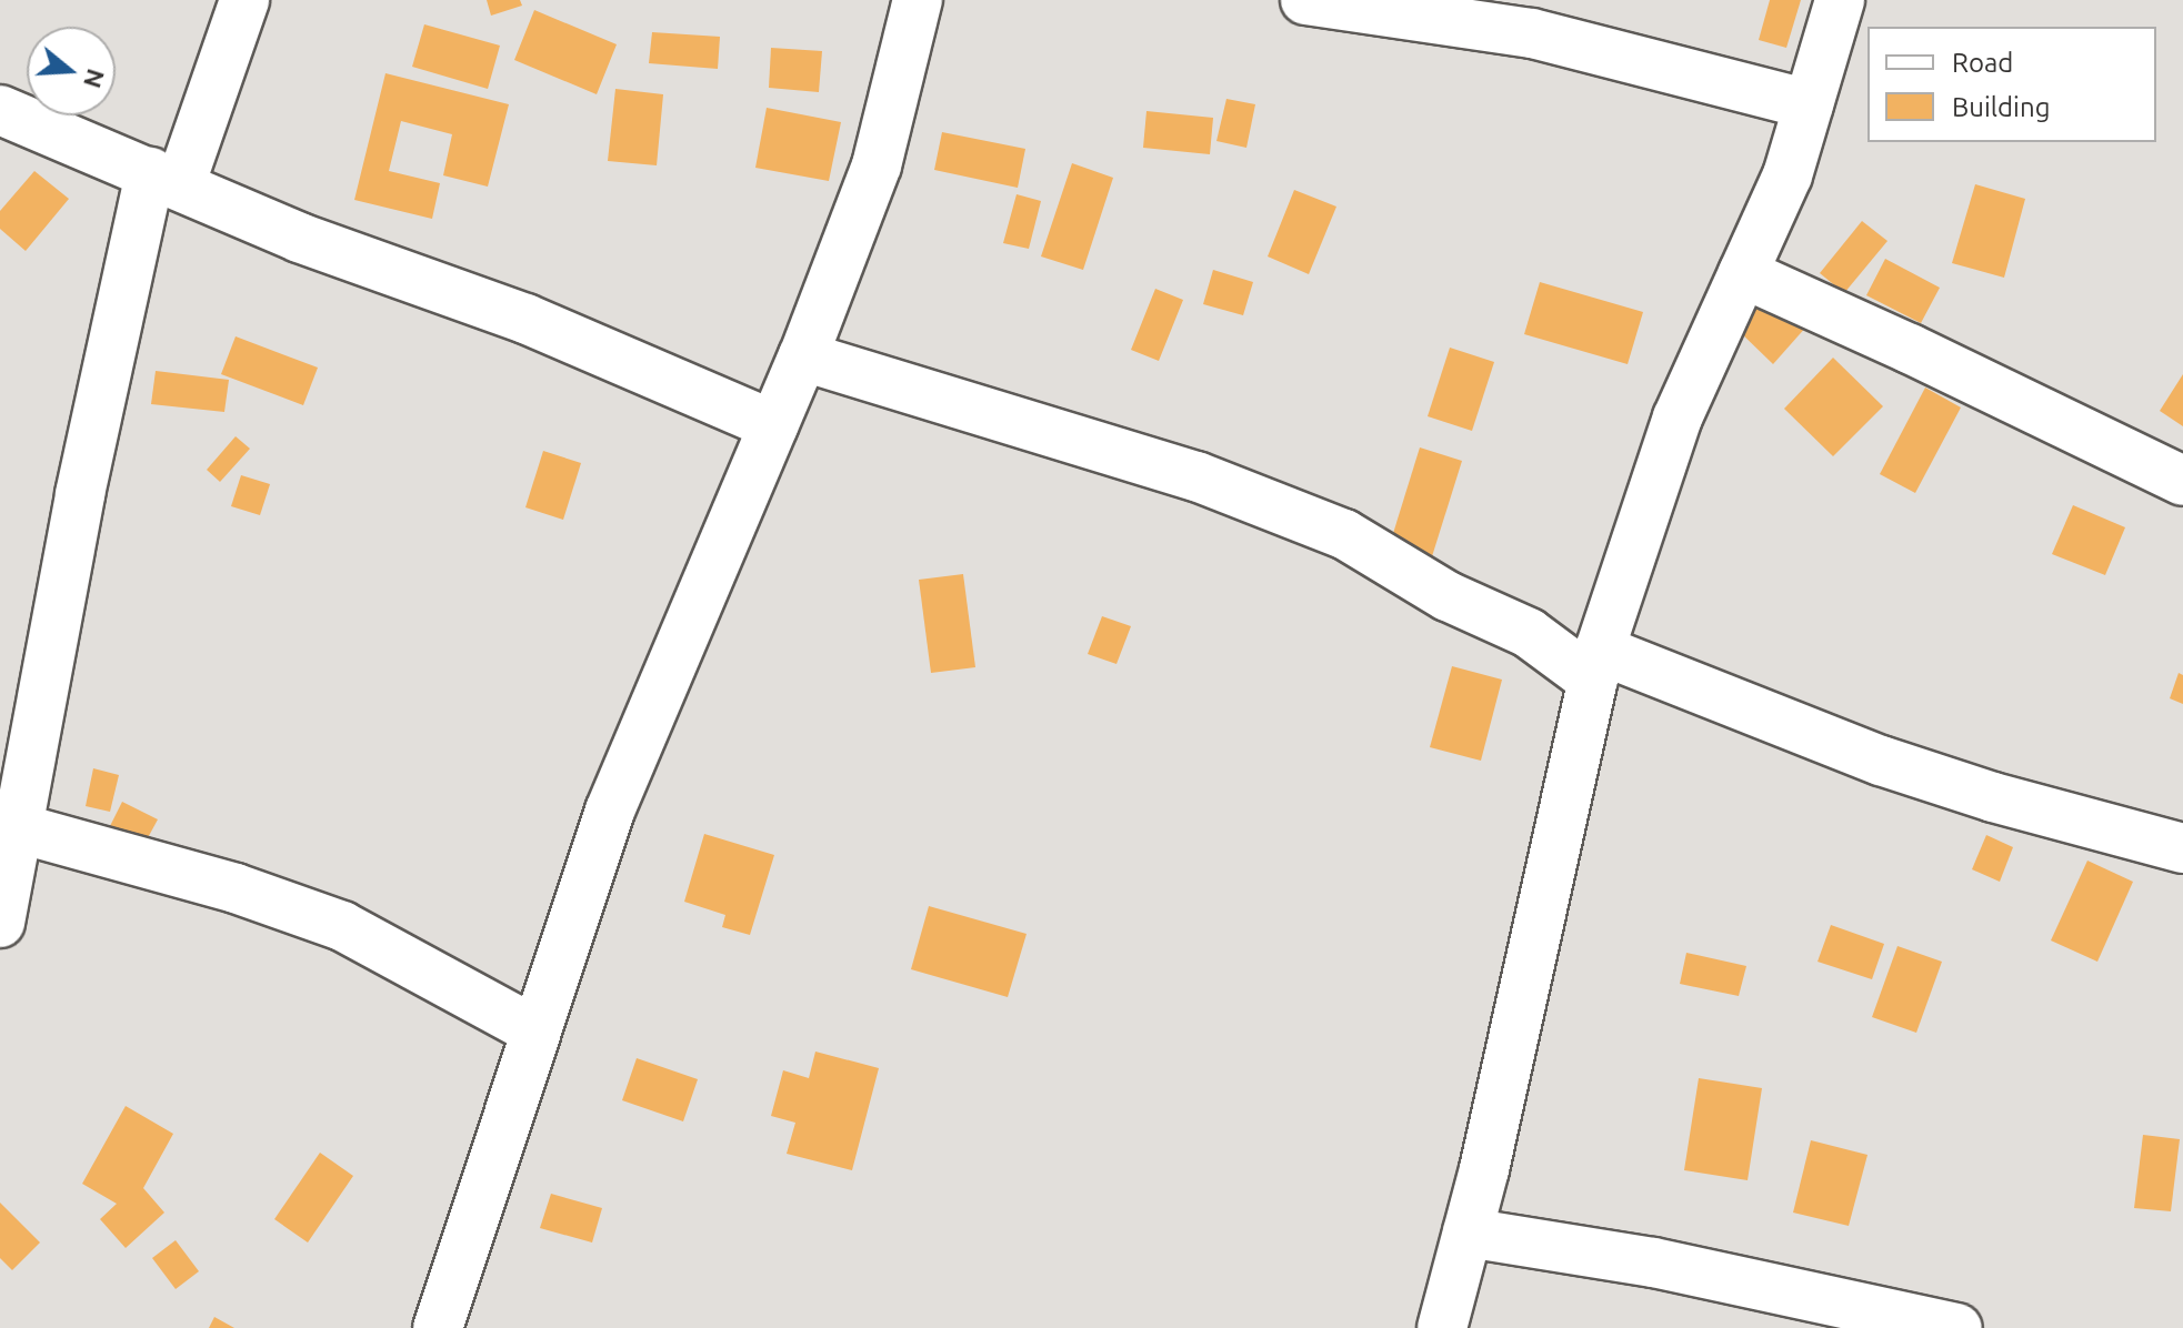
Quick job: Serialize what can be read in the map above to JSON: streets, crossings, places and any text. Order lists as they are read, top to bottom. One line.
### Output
{"legend":["Road","Building"],"north":"right"}
